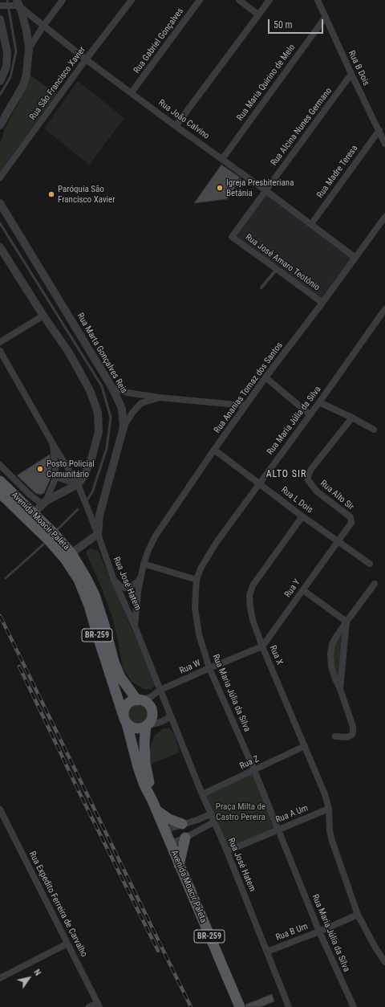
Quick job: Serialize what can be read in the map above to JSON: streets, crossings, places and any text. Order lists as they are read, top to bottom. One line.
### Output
{"streets":{"main road":["Avenida Moacir Paleta","BR-259"],"street":["Rua Gabriel Gonçalves","Rua B Dois","Rua Maria Quirino de Melo","Rua São Francisco Xavier","Rua João Calvino","Rua Alcina Nunes Germano","Rua Madre Teresa","Rua José Amaro Teotônio","Rua Marta Gonçalves Reis","Rua Ananias Tomaz dos Santos","Rua Maria Júlia da Silva","Rua Alto Sir","Rua L Dois","Rua José Hatem","Rua Y","Rua X","Rua W","Rua Z","Rua A Um","Rua Expedito Ferreira de Carvalho","Rua B Um"]},"crossings":[["Rua Gabriel Gonçalves","Rua João Calvino"],["Rua B Dois","Rua Maria Quirino de Melo"],["Rua B Dois","Rua Alcina Nunes Germano"],["Rua B Dois","Rua Madre Teresa"],["Rua Maria Quirino de Melo","Rua João Calvino"],["Rua São Francisco Xavier","Rua João Calvino"],["Rua João Calvino","Rua Alcina Nunes Germano"],["Rua João Calvino","Rua Madre Teresa"],["Rua João Calvino","Rua Ananias Tomaz dos Santos"],["Rua Alcina Nunes Germano","Rua José Amaro Teotônio"],["Rua José Amaro Teotônio","Rua Ananias Tomaz dos Santos"],["Rua Marta Gonçalves Reis","Rua José Hatem"],["Rua Ananias Tomaz dos Santos","Rua L Dois"],["Rua Ananias Tomaz dos Santos","Rua José Hatem"],["Rua Maria Júlia da Silva","Rua L Dois"],["Rua Maria Júlia da Silva","Rua W"],["Rua Maria Júlia da Silva","Rua Z"],["Rua Maria Júlia da Silva","Rua A Um"],["Rua Maria Júlia da Silva","Rua B Um"],["Rua Alto Sir","Rua L Dois"],["Rua Alto Sir","Rua Y"],["Rua L Dois","Rua Y"],["Rua L Dois","Rua X"],["Rua José Hatem","Rua W"],["Rua José Hatem","Rua Z"],["Rua José Hatem","Rua A Um"],["Rua José Hatem","Rua B Um"],["Rua Y","Rua X"],["Rua Y","Rua W"],["Rua X","Rua W"],["Rua X","Rua Z"],["Rua X","Rua A Um"],["Rua X","Rua B Um"]],"districts":["ALTO SIR"],"parks":["Praça Milta de Castro Pereira"],"places":["Igreja Presbiteriana Betânia","Paróquia São Francisco Xavier","Posto Policial Comunitário"],"scale_bar":"50 m","north":"top right"}
